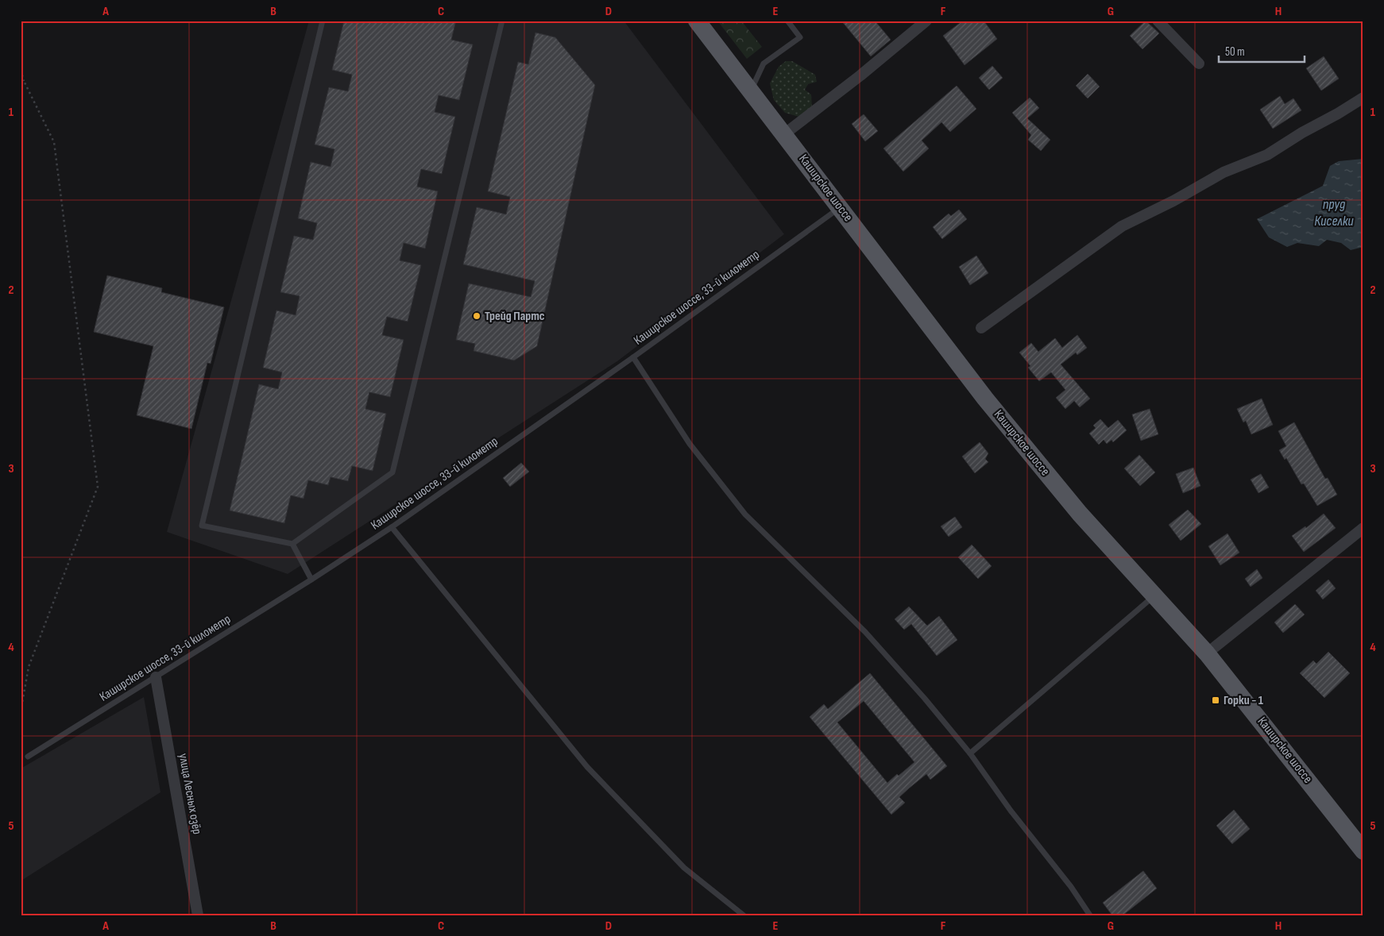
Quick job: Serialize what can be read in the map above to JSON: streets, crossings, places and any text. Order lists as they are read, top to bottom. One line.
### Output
{"streets":{"main road":["Каширское шоссе"],"street":["улица Лесных озёр"],"lane":["Каширское шоссе, 33-й километр"]},"crossings":[["Каширское шоссе","Каширское шоссе, 33-й километр"],["Каширское шоссе, 33-й километр","улица Лесных озёр"]],"water":["пруд Киселки"],"places":{"other":["Трейд Партс"],"transit":["Горки - 1"]},"scale_bar":"50 m","grid":{"columns":["A","B","C","D","E","F","G","H"],"rows":["1","2","3","4","5"]}}
